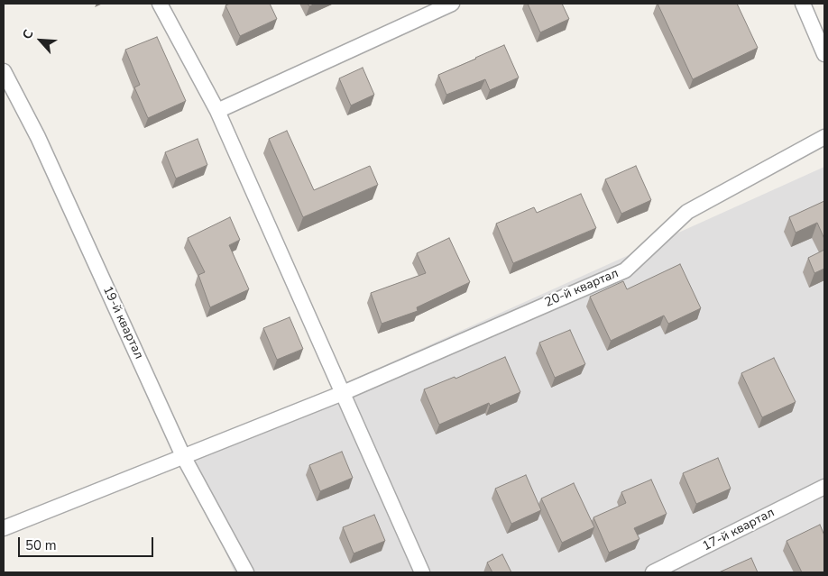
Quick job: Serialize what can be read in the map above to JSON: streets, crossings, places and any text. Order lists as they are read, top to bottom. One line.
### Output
{"streets":{"street":["20-й квартал","19-й квартал","17-й квартал"]},"crossings":[["20-й квартал","19-й квартал"]],"scale_bar":"50 m","north":"top left"}
